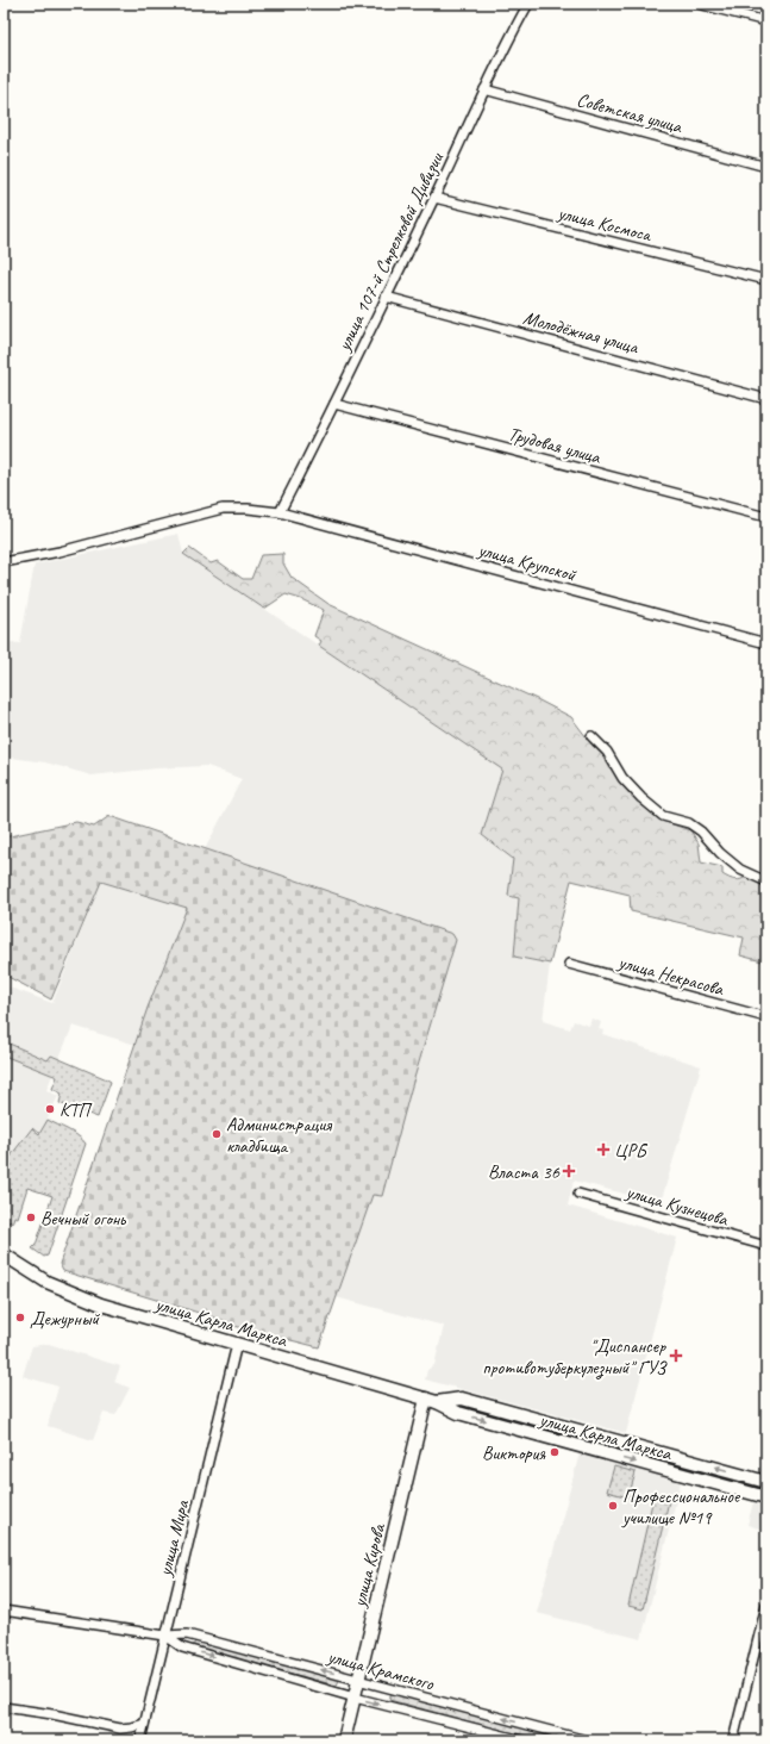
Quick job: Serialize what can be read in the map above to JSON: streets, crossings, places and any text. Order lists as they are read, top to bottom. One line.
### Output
{"streets":{"main road":["улица Карла Маркса","улица Кирова"],"street":["Советская улица","улица Космоса","улица 107-й Стрелковой Дивизии","Молодёжная улица","Трудовая улица","улица Крупской","улица Некрасова","улица Кузнецова","улица Мира","улица Крамского"]},"crossings":[["Советская улица","улица 107-й Стрелковой Дивизии"],["улица Космоса","улица 107-й Стрелковой Дивизии"],["улица 107-й Стрелковой Дивизии","Молодёжная улица"],["улица 107-й Стрелковой Дивизии","Трудовая улица"],["улица 107-й Стрелковой Дивизии","улица Крупской"],["улица Карла Маркса","улица Мира"],["улица Карла Маркса","улица Кирова"],["улица Мира","улица Крамского"],["улица Кирова","улица Крамского"]],"places":{"other":["КТП","Администрация кладбища","Вечный огонь","Дежурный","Виктория","Профессиональное училище №19"],"health":["ЦРБ","Власта 36","\"Диспансер противотуберкулезный\" ГУЗ"]}}
